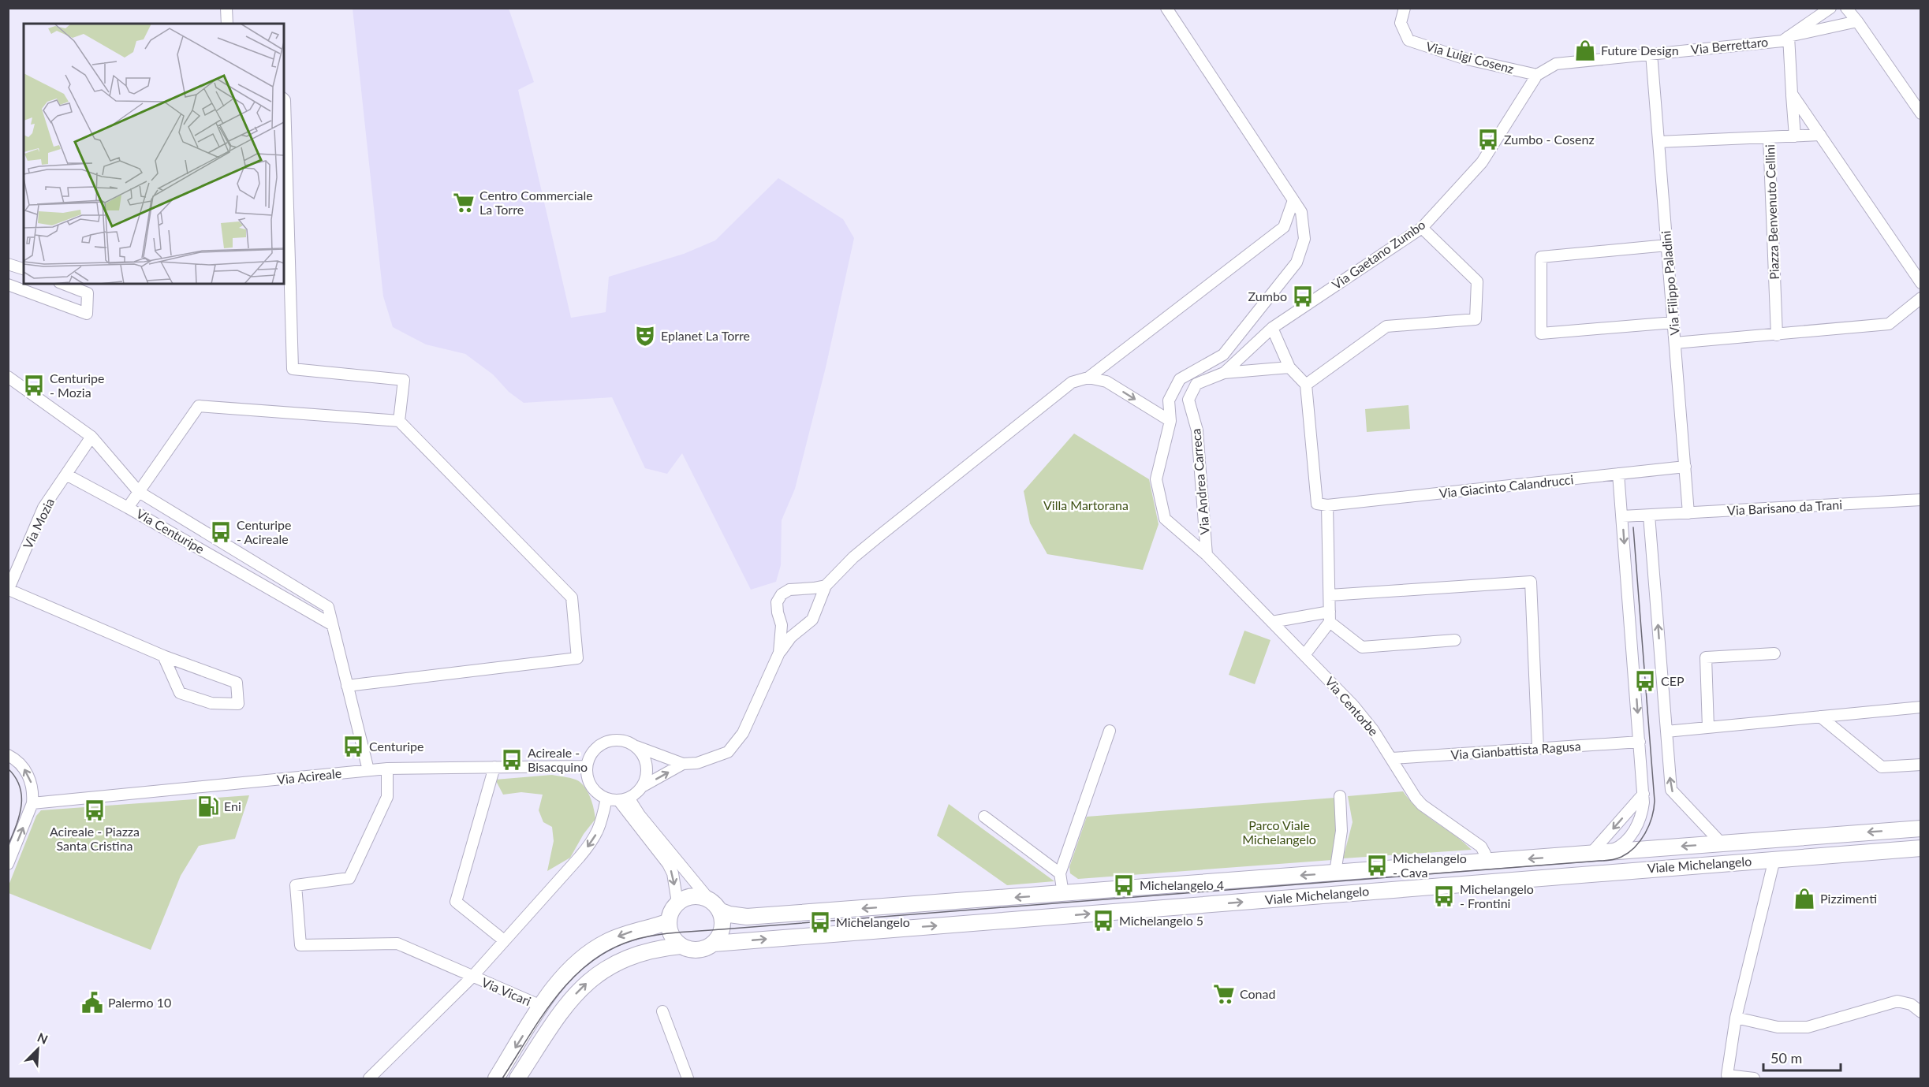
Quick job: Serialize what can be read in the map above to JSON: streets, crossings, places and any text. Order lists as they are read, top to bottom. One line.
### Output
{"streets":{"street":["Via Berrettaro","Via Luigi Cosenz","Piazza Benvenuto Cellini","Via Gaetano Zumbo","Via Filippo Paladini","Via Andrea Carreca","Via Giacinto Calandrucci","Via Barisano da Trani","Via Mozia","Via Centuripe","Via Centorbe","Via Gianbattista Ragusa","Via Acireale","Viale Michelangelo","Via Vicari"]},"crossings":[["Via Berrettaro","Via Luigi Cosenz"],["Via Berrettaro","Via Gaetano Zumbo"],["Via Berrettaro","Via Filippo Paladini"],["Via Luigi Cosenz","Via Gaetano Zumbo"],["Via Gaetano Zumbo","Via Andrea Carreca"],["Via Filippo Paladini","Via Giacinto Calandrucci"],["Via Filippo Paladini","Via Barisano da Trani"],["Via Andrea Carreca","Via Centorbe"],["Via Mozia","Via Centuripe"],["Via Centorbe","Via Gianbattista Ragusa"],["Via Centorbe","Viale Michelangelo"],["Via Acireale","Via Vicari"]],"parks":["Villa Martorana","Parco Viale Michelangelo"],"places":{"shop":["Future Design","Pizzimenti"],"bus stop":["Zumbo - Cosenz","Zumbo","Centuripe - Mozia","Centuripe - Acireale","CEP","Centuripe","Acireale - Bisacquino","Acireale - Piazza Santa Cristina","Michelangelo - Cava","Michelangelo 4","Michelangelo - Frontini","Michelangelo 5","Michelangelo"],"supermarket":["Centro Commerciale La Torre","Conad"],"theatre":["Eplanet La Torre"],"fuel station":["Eni"],"public building":["Palermo 10"]},"scale_bar":"50 m","north":"top right"}
